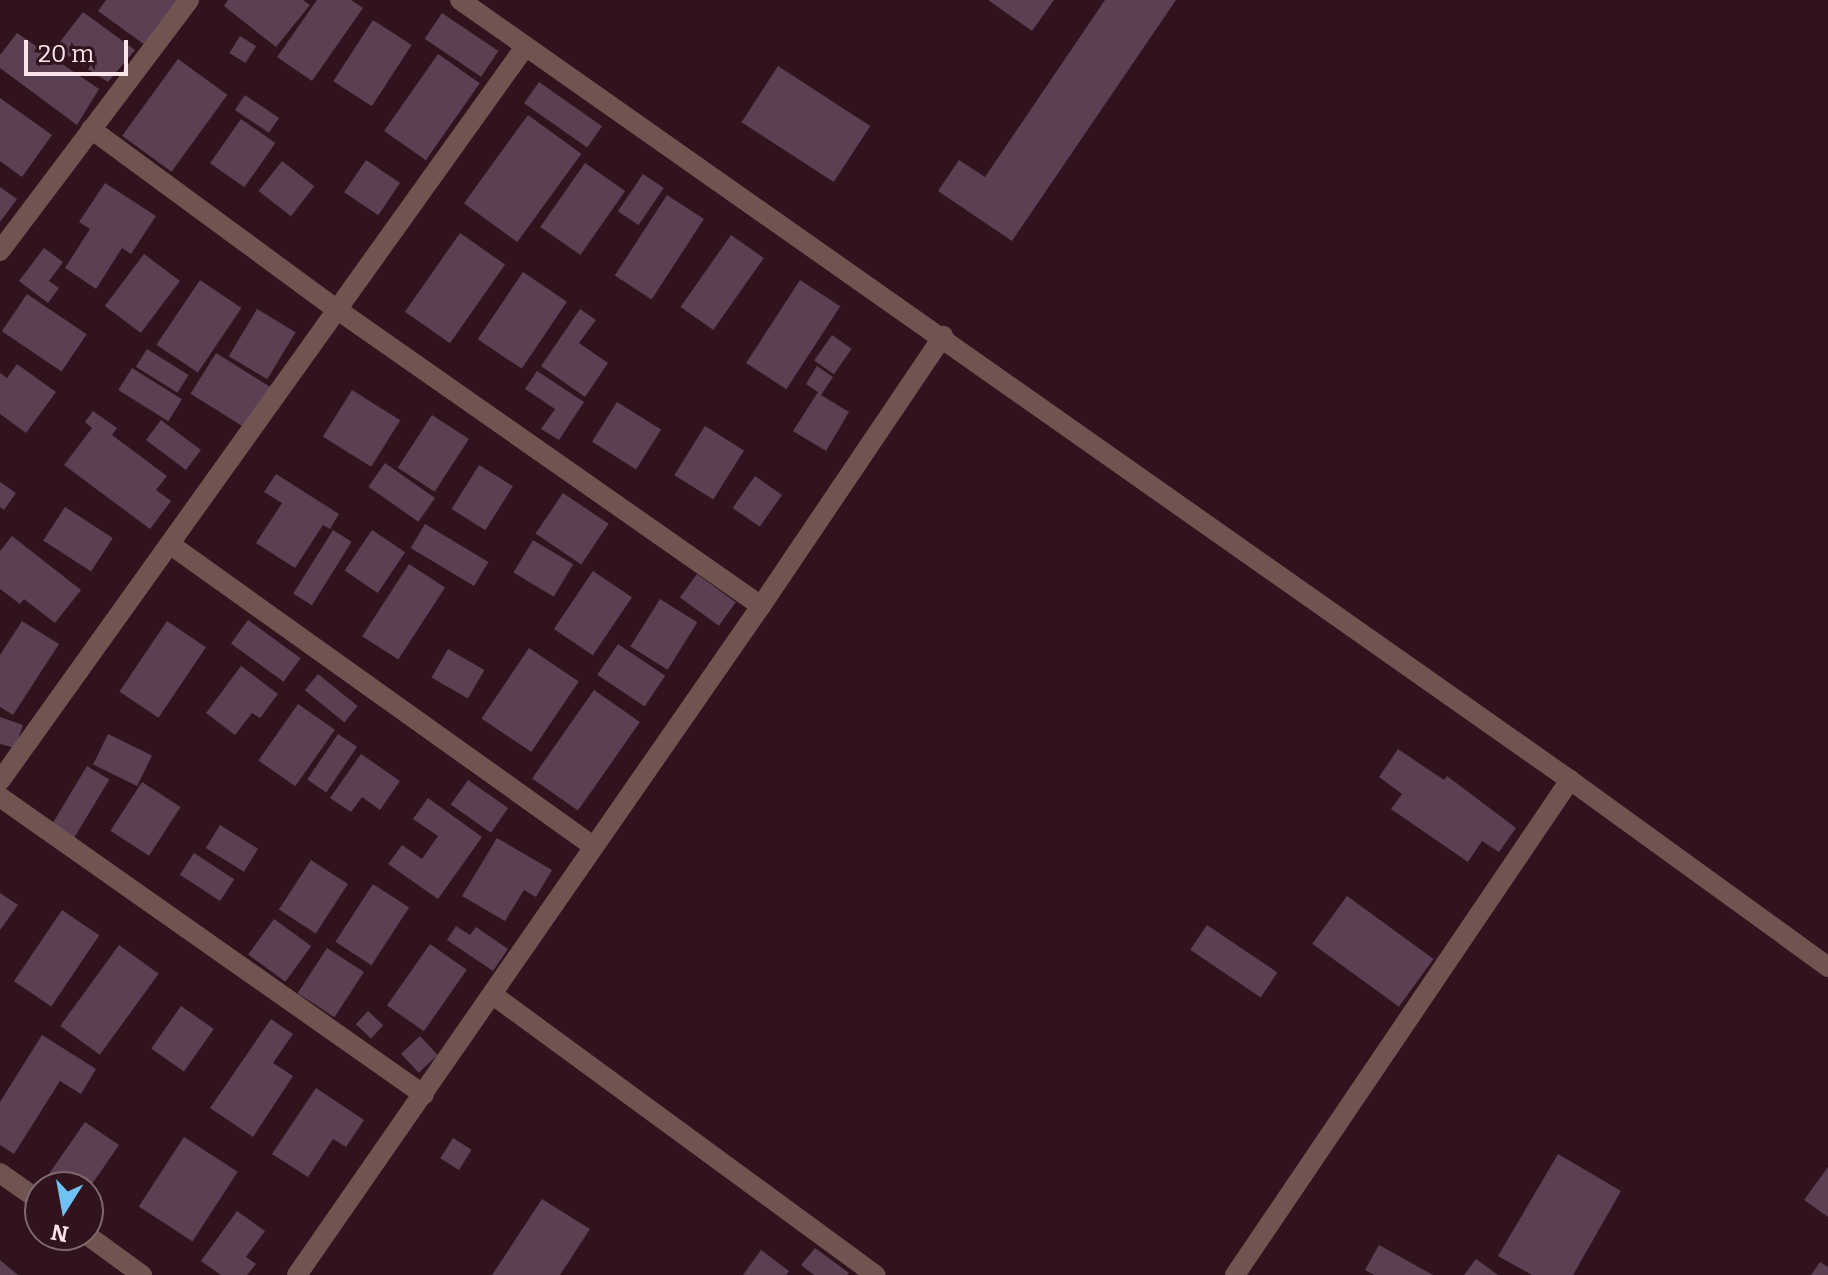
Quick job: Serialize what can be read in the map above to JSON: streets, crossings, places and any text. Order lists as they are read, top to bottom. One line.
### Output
{"scale_bar":"20 m","north":"bottom"}
